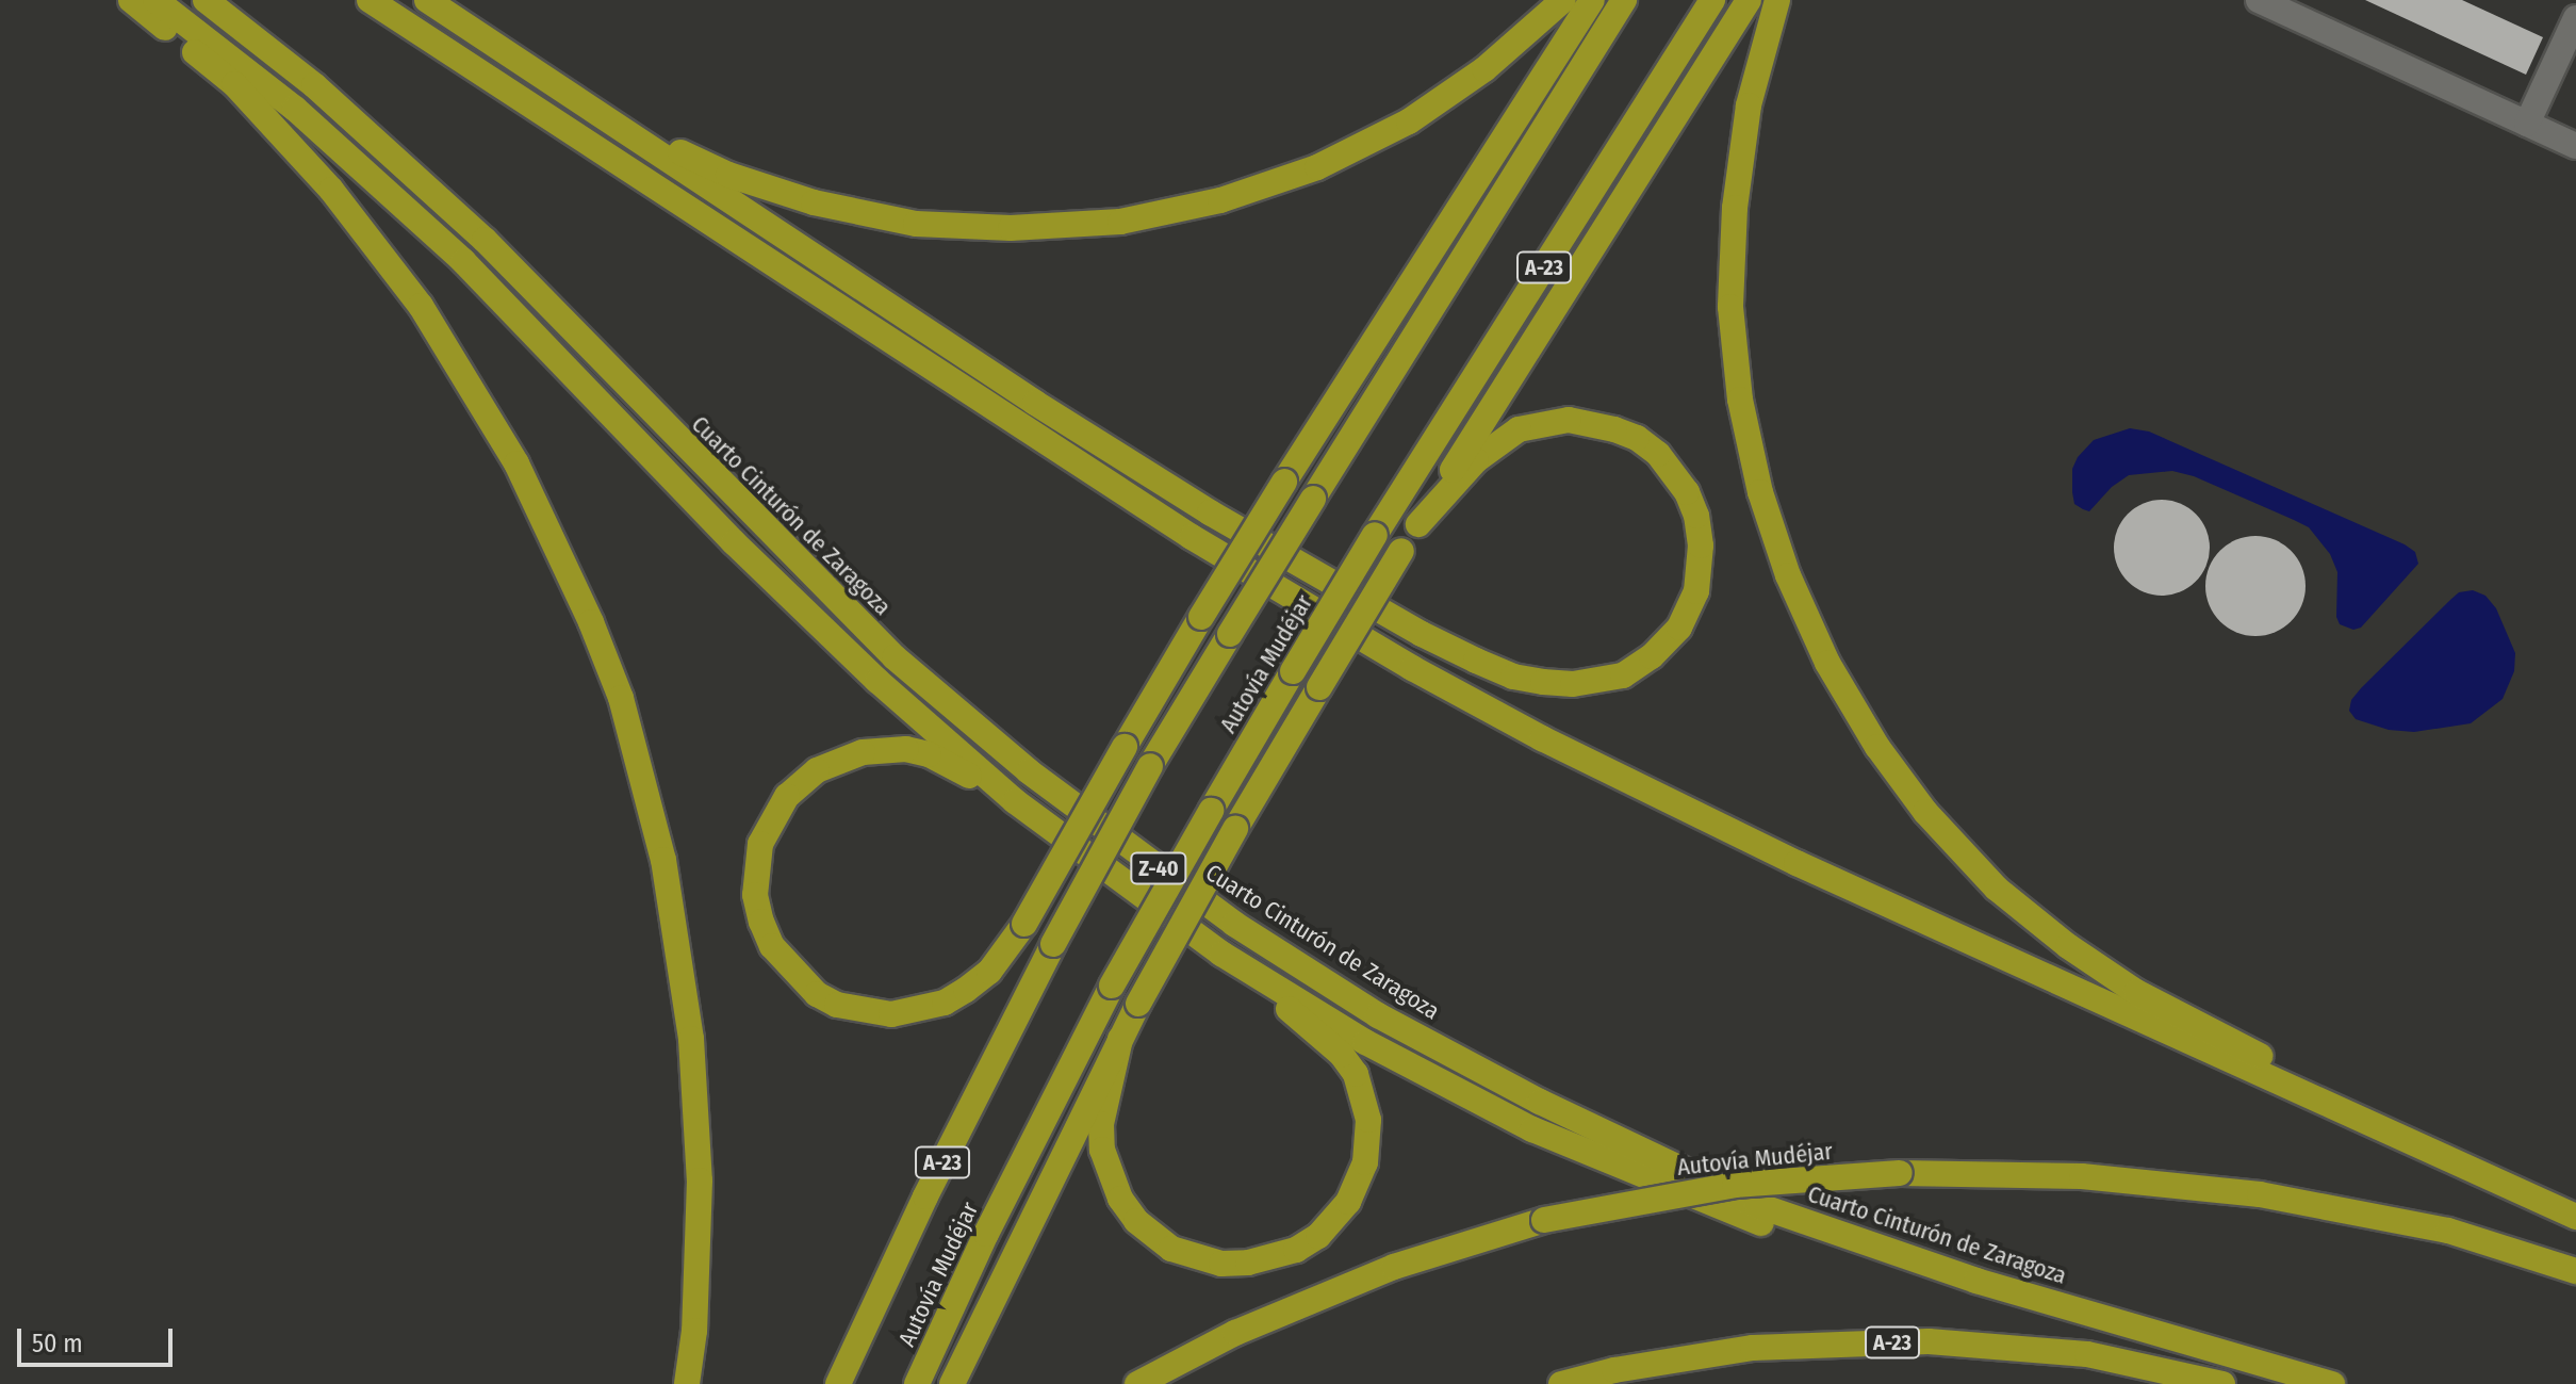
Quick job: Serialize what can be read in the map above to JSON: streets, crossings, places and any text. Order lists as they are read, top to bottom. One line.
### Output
{"streets":{"highway":["A-23","Cuarto Cinturón de Zaragoza","Autovía Mudéjar","Z-40"]},"scale_bar":"50 m"}
